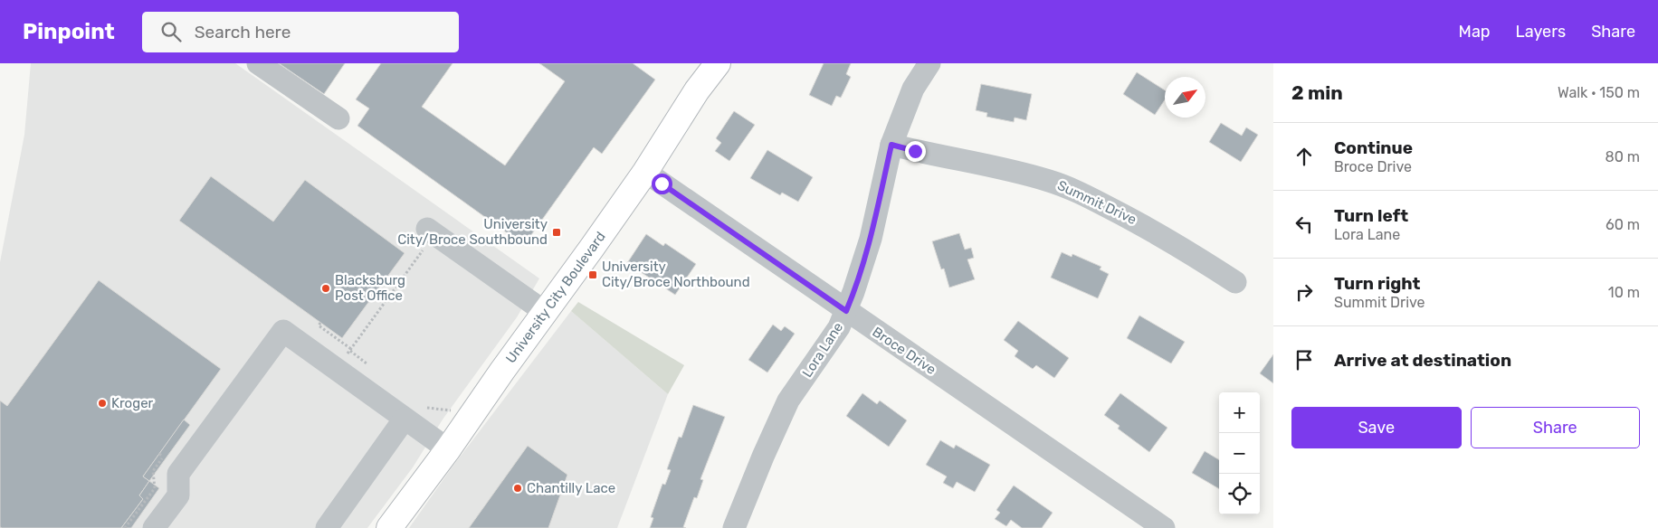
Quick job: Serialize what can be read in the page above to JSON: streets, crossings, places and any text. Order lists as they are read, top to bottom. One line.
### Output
{"streets":{"main road":["University City Boulevard"],"street":["Summit Drive","Lora Lane","Broce Drive"]},"crossings":[["Summit Drive","Lora Lane"],["University City Boulevard","Broce Drive"],["Lora Lane","Broce Drive"]],"places":{"transit":["University City/Broce Southbound","University City/Broce Northbound"],"other":["Blacksburg Post Office","Kroger","Chantilly Lace"]},"north":"top right","page":{"header":"Pinpoint","search":"Search here","nav":["Map","Layers","Share"],"heading":["2 min","Walk · 150 m"],"list":[["Continue","Broce Drive","80 m"],["Turn left","Lora Lane","60 m"],["Turn right","Summit Drive","10 m"],"Arrive at destination"],"map_buttons":["+","−"],"buttons":["Save","Share"]}}
